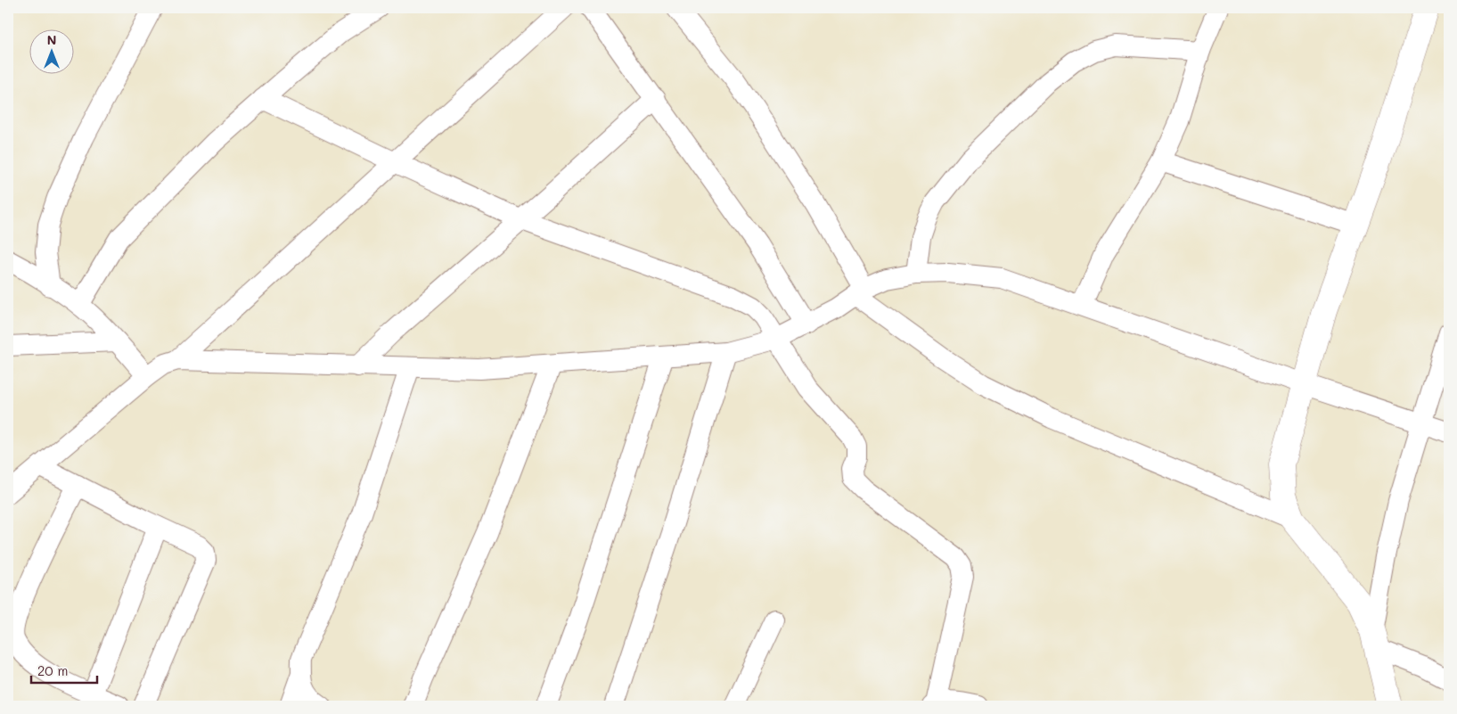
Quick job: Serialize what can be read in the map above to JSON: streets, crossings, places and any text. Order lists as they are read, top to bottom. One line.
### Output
{"scale_bar":"20 m","north":"top"}
